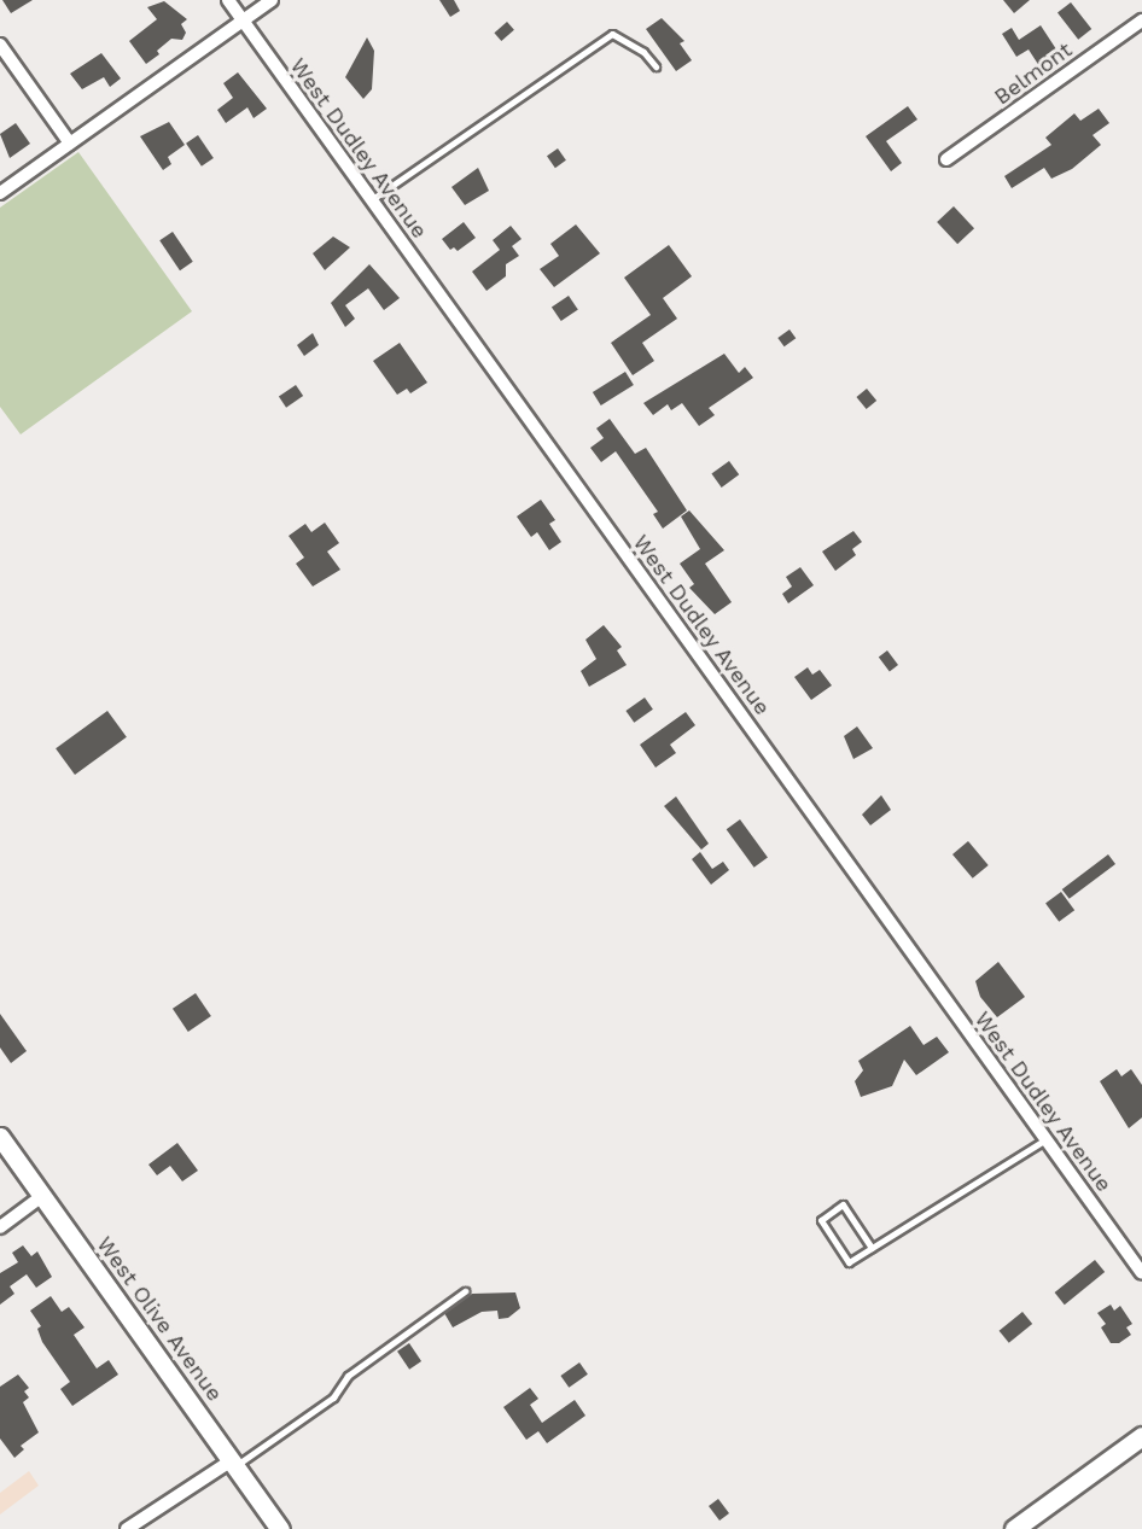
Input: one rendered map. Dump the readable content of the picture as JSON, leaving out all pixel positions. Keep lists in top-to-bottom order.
{
  "streets": {
    "main road": ["West Olive Avenue"],
    "street": ["Belmont", "West Dudley Avenue"]
  }
}
